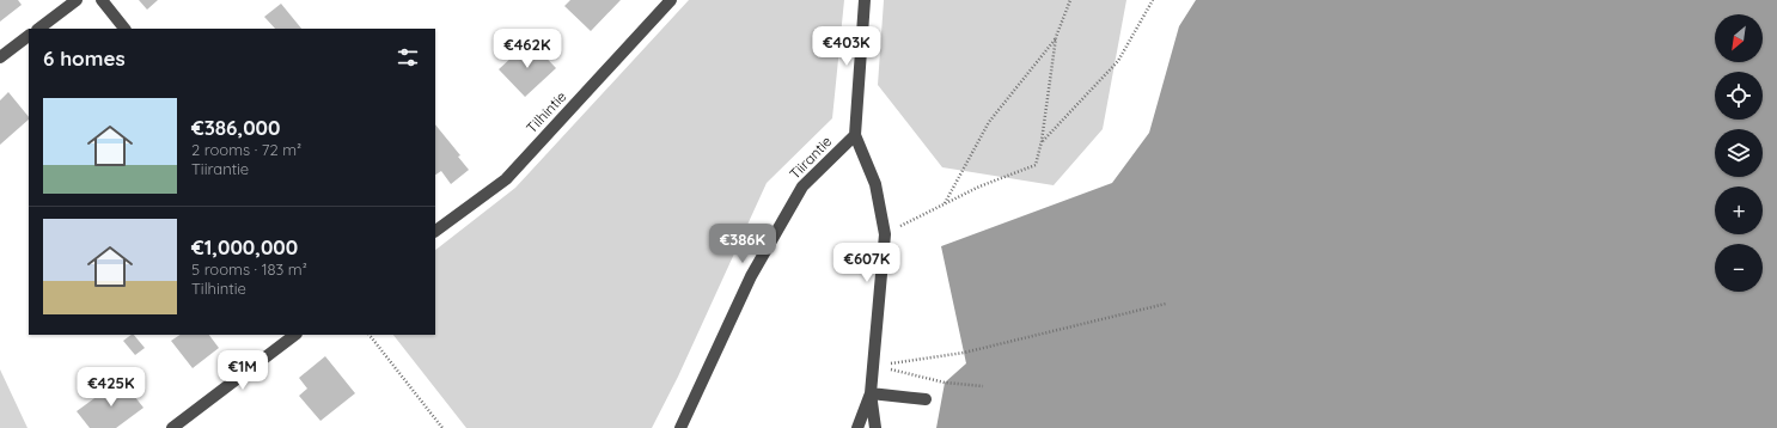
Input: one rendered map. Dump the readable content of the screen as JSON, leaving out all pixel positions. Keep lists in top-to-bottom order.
{
  "streets": {
    "street": ["Tilhintie", "Tiirantie"]
  },
  "north": "bottom left",
  "page": {
    "map_buttons": ["+", "−"],
    "price": [
      "€403K",
      "€462K",
      "€386K",
      "€607K",
      "€1M",
      "€425K"
    ],
    "heading": "6 homes",
    "list": [
      {
        "name": "€386,000",
        "note": "2 rooms · 72 m² · Tiirantie"
      },
      {
        "name": "€1,000,000",
        "note": "5 rooms · 183 m² · Tilhintie"
      }
    ]
  }
}
